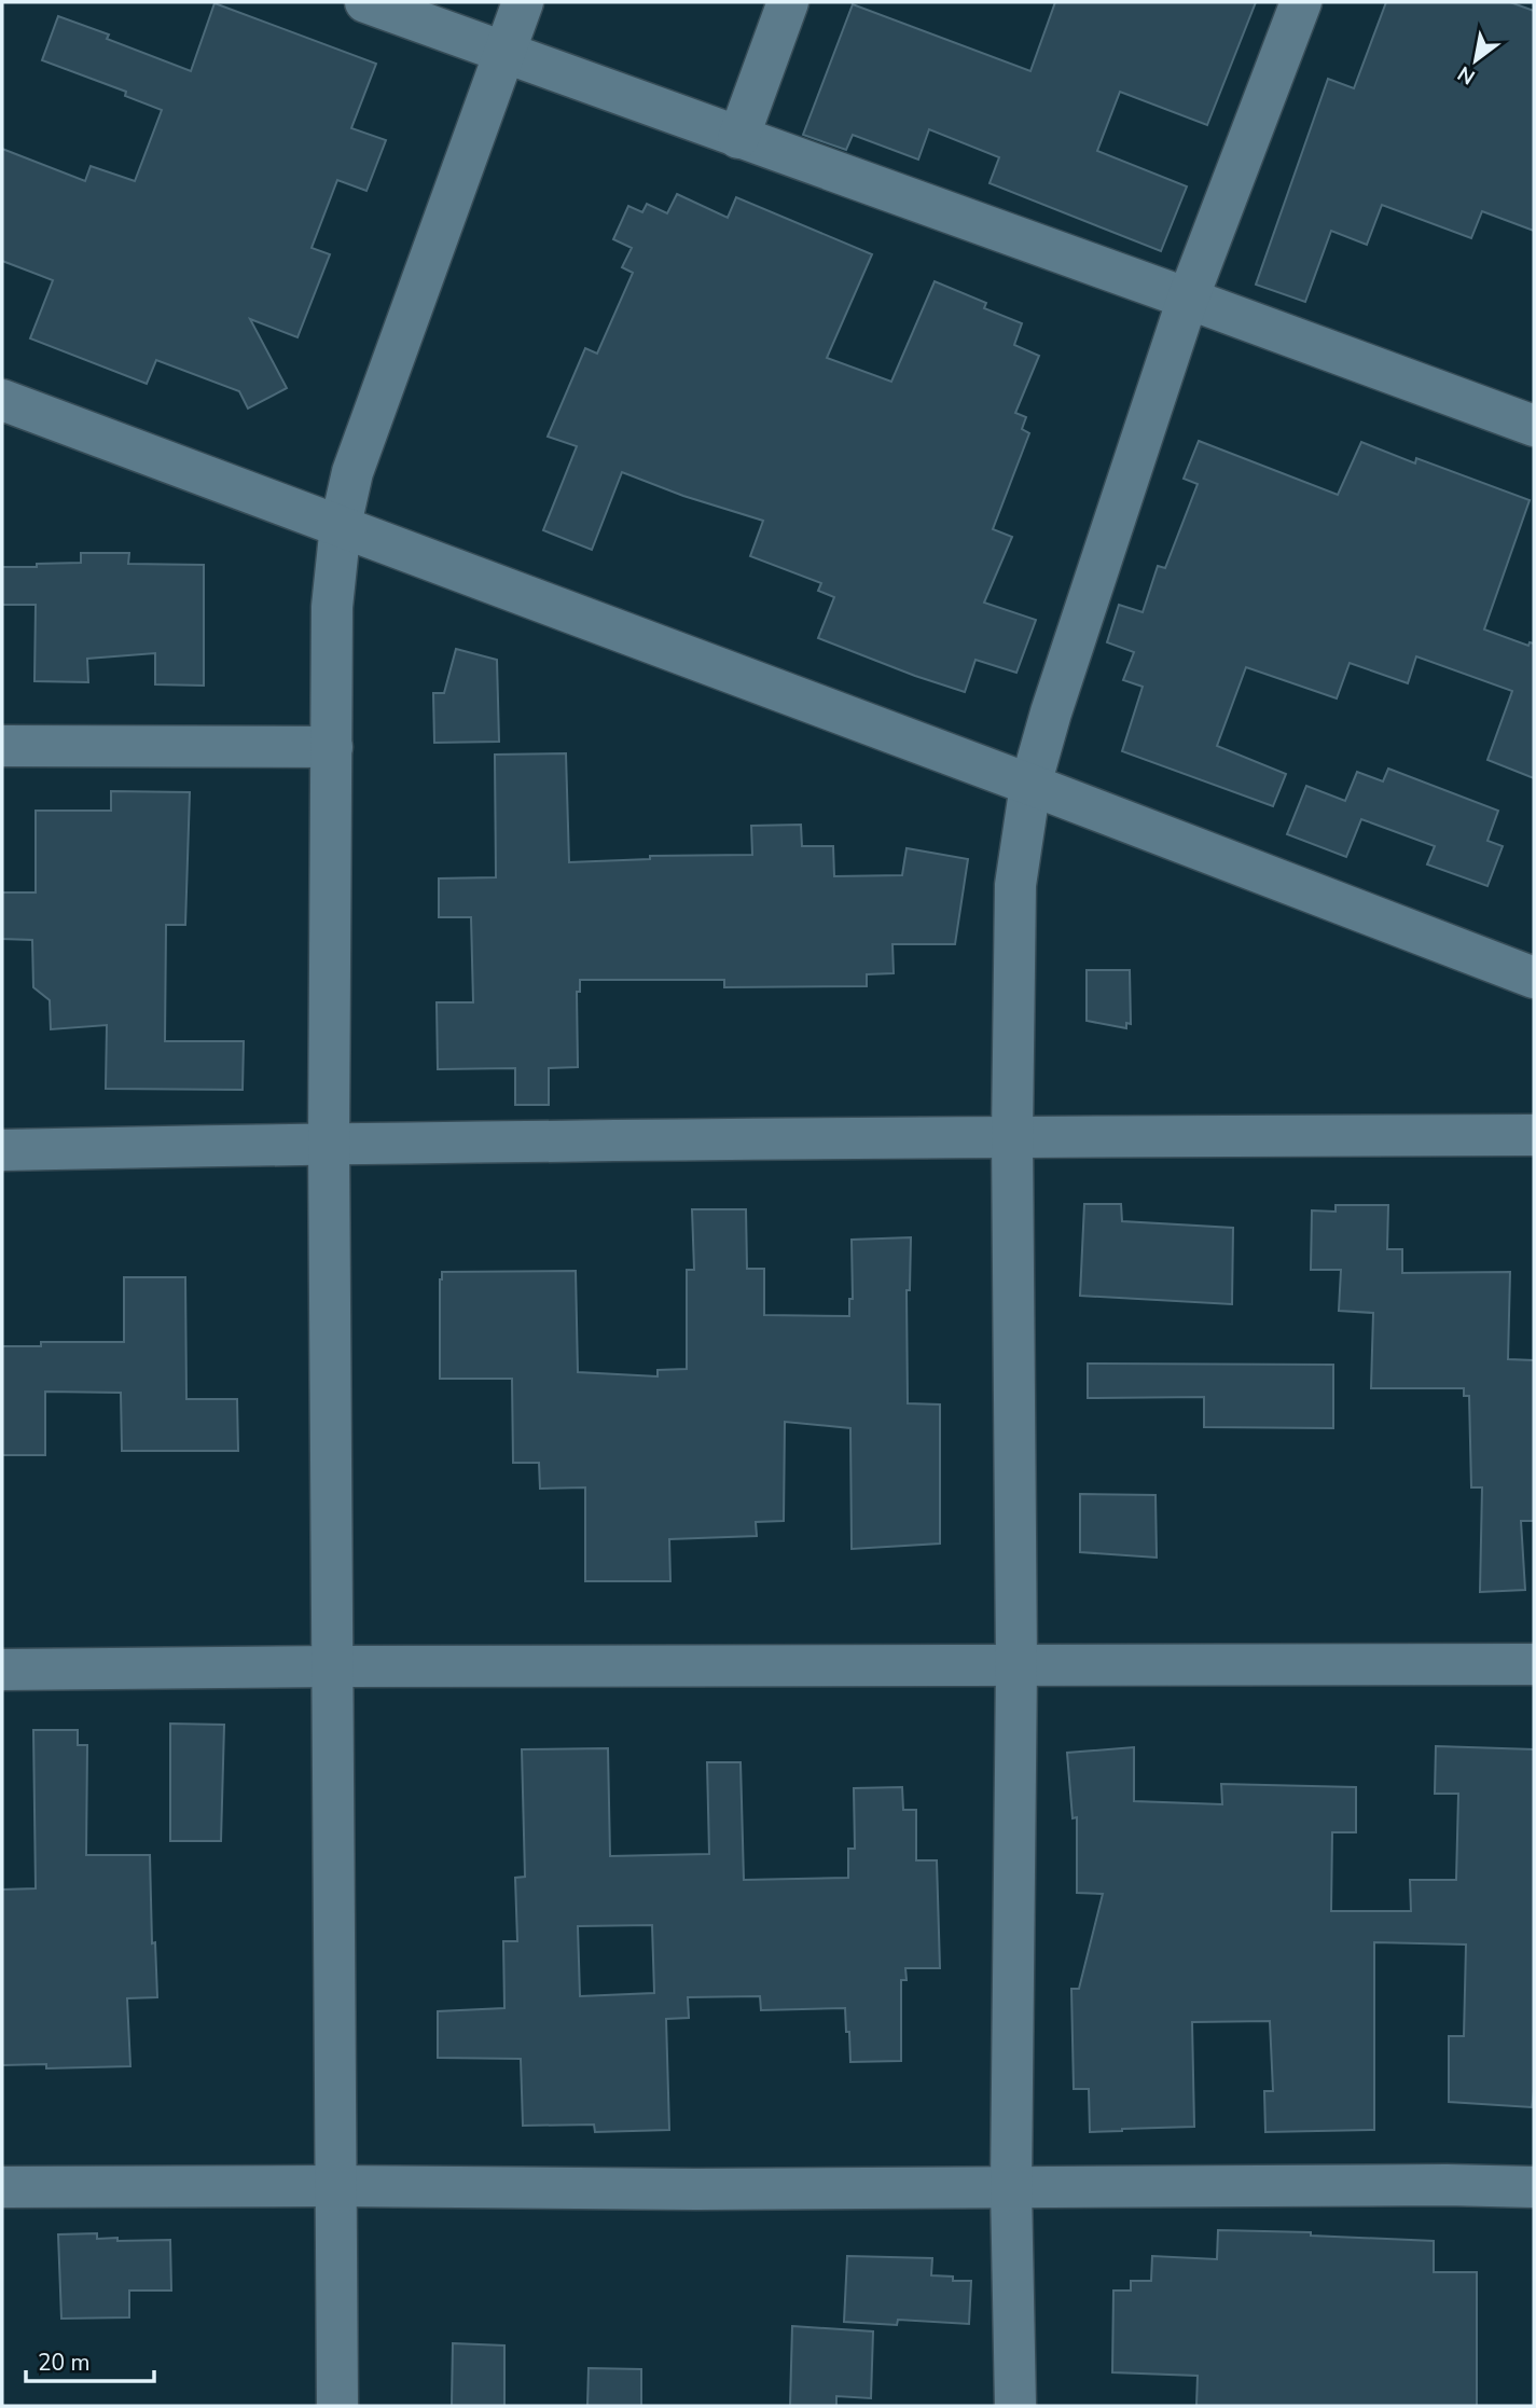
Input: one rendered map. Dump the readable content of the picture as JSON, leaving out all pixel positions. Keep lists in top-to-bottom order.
{
  "scale_bar": "20 m",
  "north": "bottom left"
}
